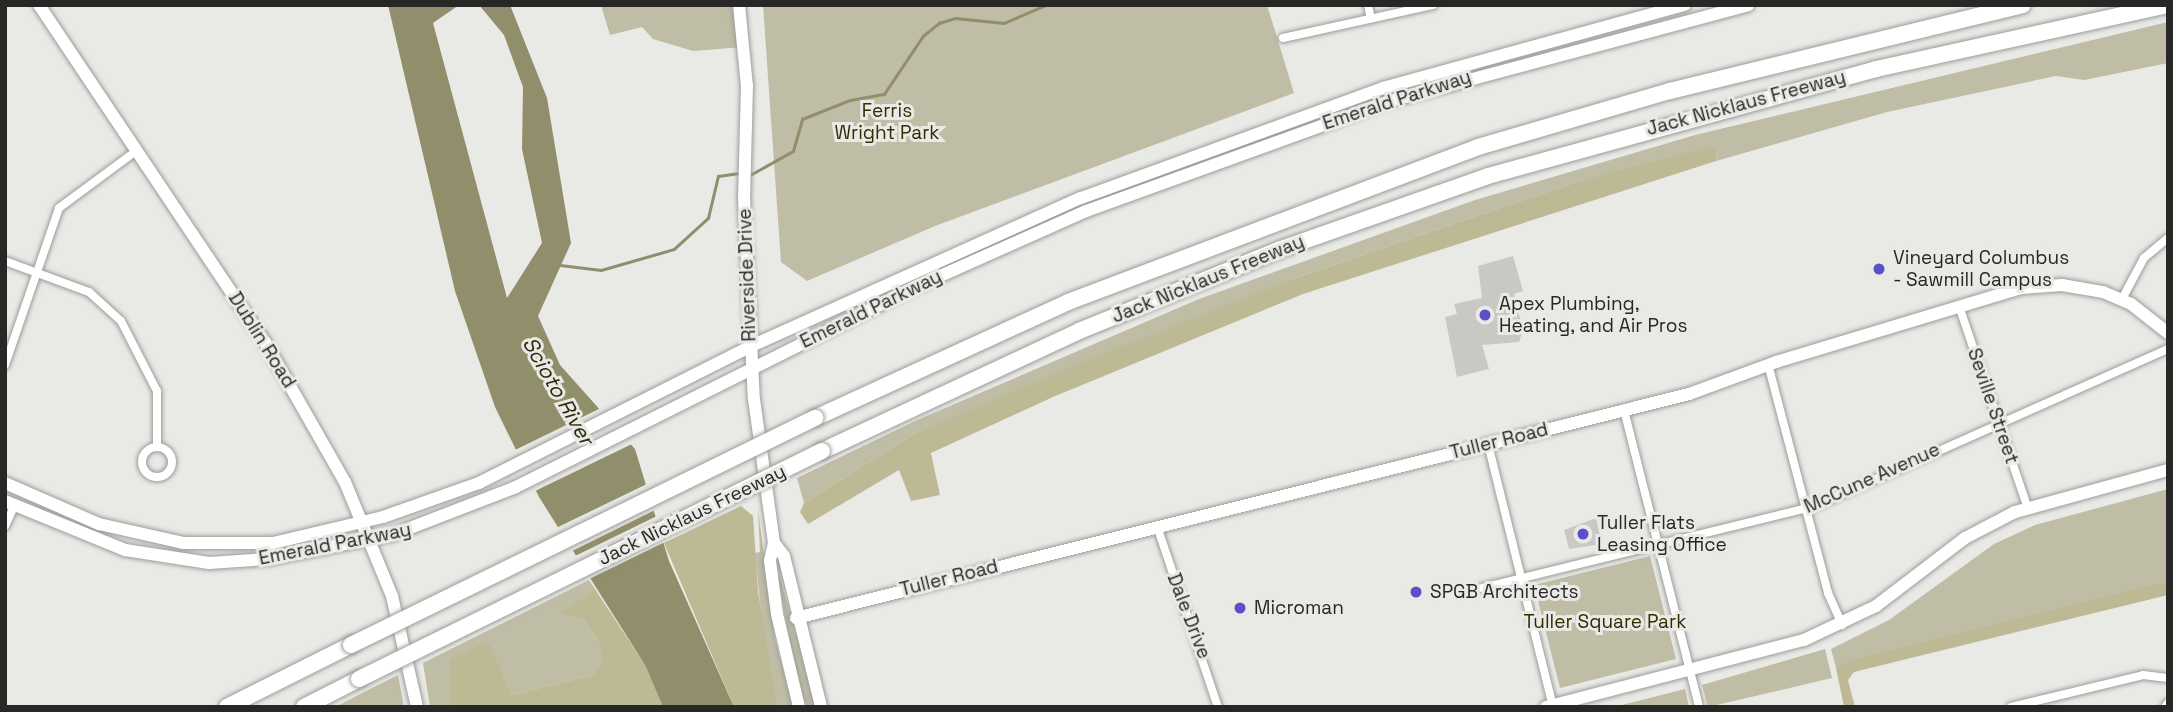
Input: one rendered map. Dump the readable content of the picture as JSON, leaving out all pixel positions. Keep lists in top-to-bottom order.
{
  "streets": {
    "highway": ["Jack Nicklaus Freeway"],
    "main road": [
      "Emerald Parkway",
      "Riverside Drive",
      "Dublin Road",
      "Tuller Road"
    ],
    "street": ["Seville Street", "McCune Avenue", "Dale Drive"]
  },
  "crossings": [
    ["Emerald Parkway", "Riverside Drive"],
    ["Emerald Parkway", "Dublin Road"],
    ["Riverside Drive", "Tuller Road"],
    ["Seville Street", "Tuller Road"],
    ["Seville Street", "McCune Avenue"],
    ["Tuller Road", "Dale Drive"]
  ],
  "water": ["Scioto River"],
  "parks": ["Ferris Wright Park", "Tuller Square Park"],
  "places": [
    "Vineyard Columbus - Sawmill Campus",
    "Apex Plumbing, Heating, and Air Pros",
    "Tuller Flats Leasing Office",
    "SPGB Architects",
    "Microman"
  ]
}
